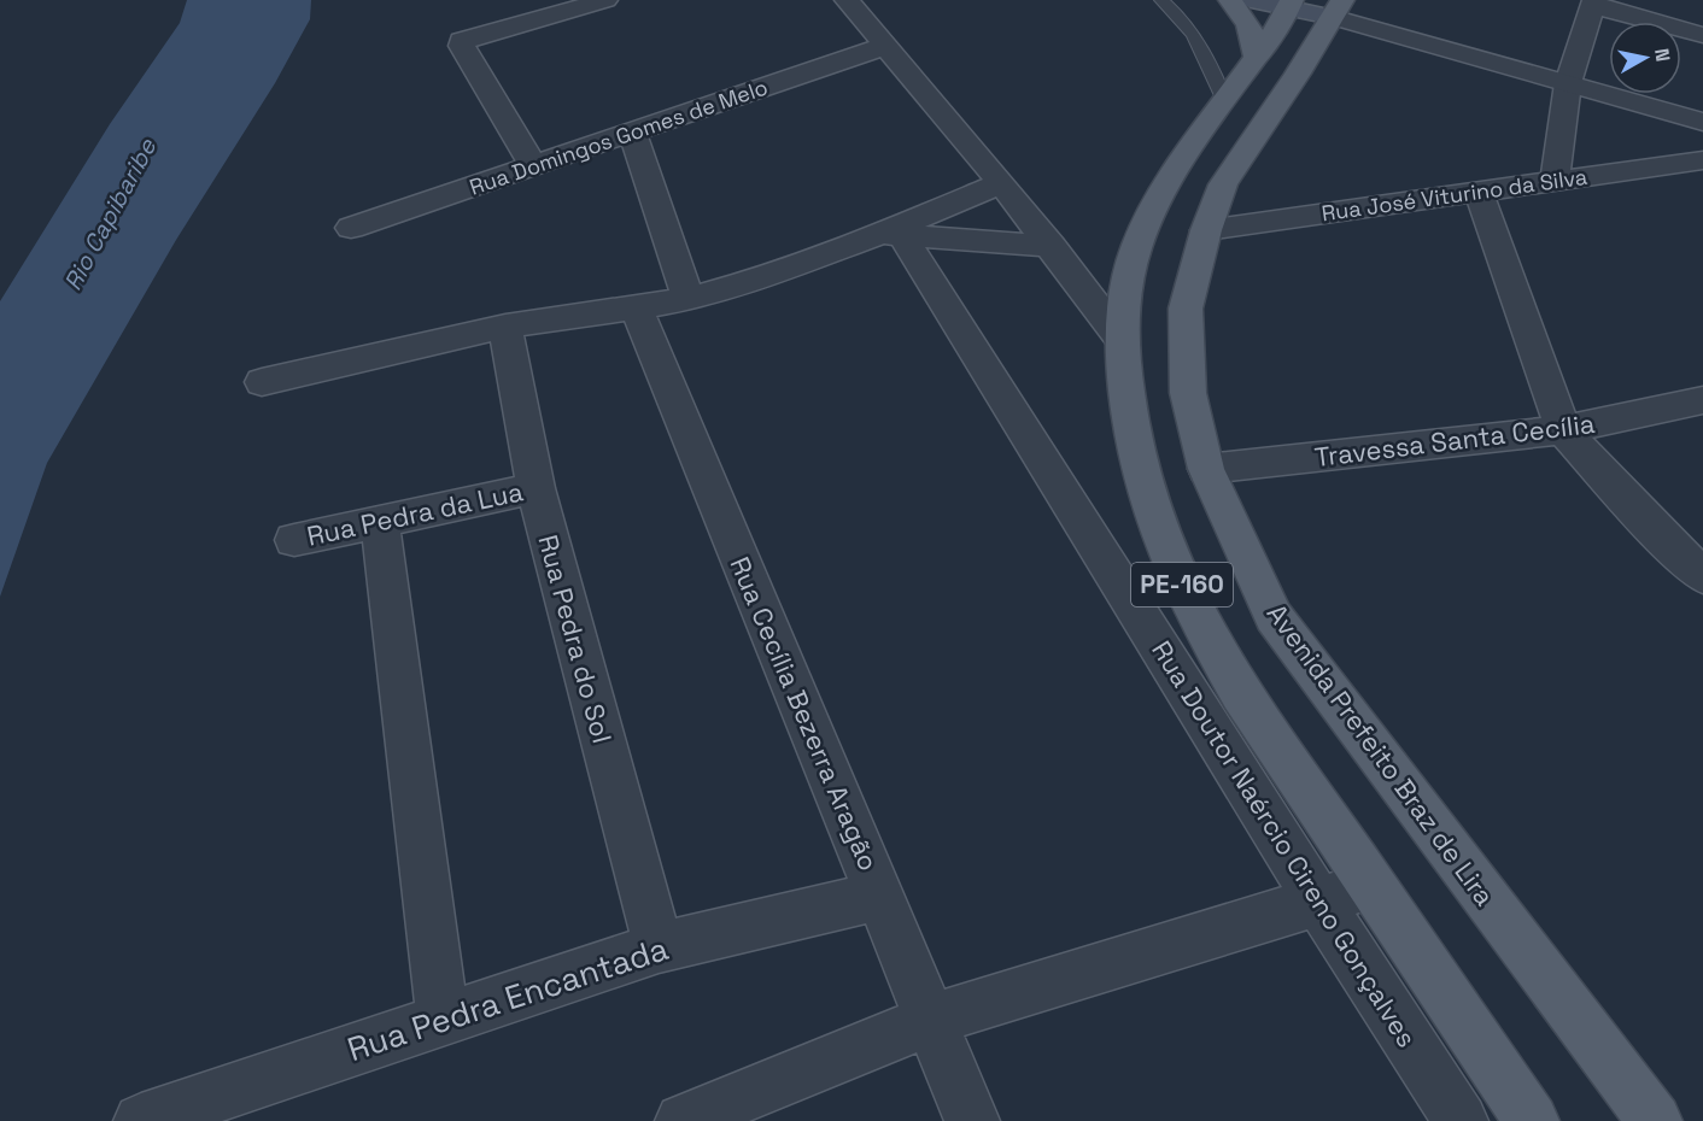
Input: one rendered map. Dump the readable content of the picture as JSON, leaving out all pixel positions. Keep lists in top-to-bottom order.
{
  "streets": {
    "main road": ["PE-160", "Avenida Prefeito Braz de Lira"],
    "street": [
      "Rua Domingos Gomes de Melo",
      "Rua José Viturino da Silva",
      "Travessa Santa Cecília",
      "Rua Pedra da Lua",
      "Rua Pedra do Sol",
      "Rua Cecília Bezerra Aragão",
      "Rua Doutor Naércio Cireno Gonçalves",
      "Rua Pedra Encantada"
    ]
  },
  "crossings": [
    ["Rua José Viturino da Silva", "Avenida Prefeito Braz de Lira"],
    ["Travessa Santa Cecília", "Avenida Prefeito Braz de Lira"],
    ["Rua Pedra da Lua", "Rua Pedra do Sol"],
    ["Rua Pedra do Sol", "Rua Pedra Encantada"],
    ["Rua Cecília Bezerra Aragão", "Rua Pedra Encantada"]
  ],
  "water": ["Rio Capibaribe"],
  "north": "right"
}
